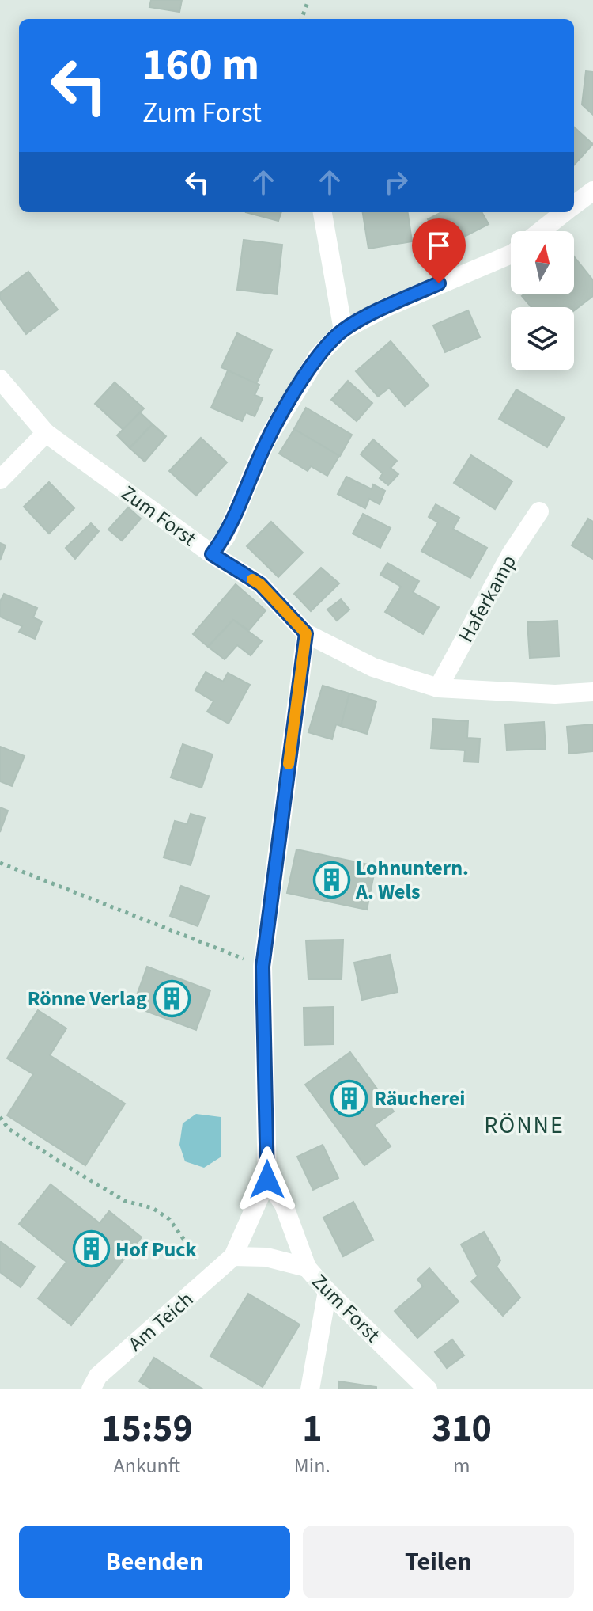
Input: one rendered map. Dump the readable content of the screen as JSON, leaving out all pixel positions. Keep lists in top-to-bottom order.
{
  "streets": {
    "street": ["Zum Forst", "Haferkamp", "Am Teich"]
  },
  "crossings": [
    ["Zum Forst", "Am Teich"]
  ],
  "districts": ["RÖNNE"],
  "places": {
    "building": [
      "Lohnuntern. A. Wels",
      "Rönne Verlag",
      "Räucherei",
      "Hof Puck"
    ]
  },
  "north": "top",
  "page": {
    "turn": ["160 m", "Zum Forst"],
    "eta": [
      "15:59",
      "Ankunft",
      "1",
      "Min.",
      "310",
      "m"
    ],
    "buttons": ["Beenden", "Teilen"]
  }
}
